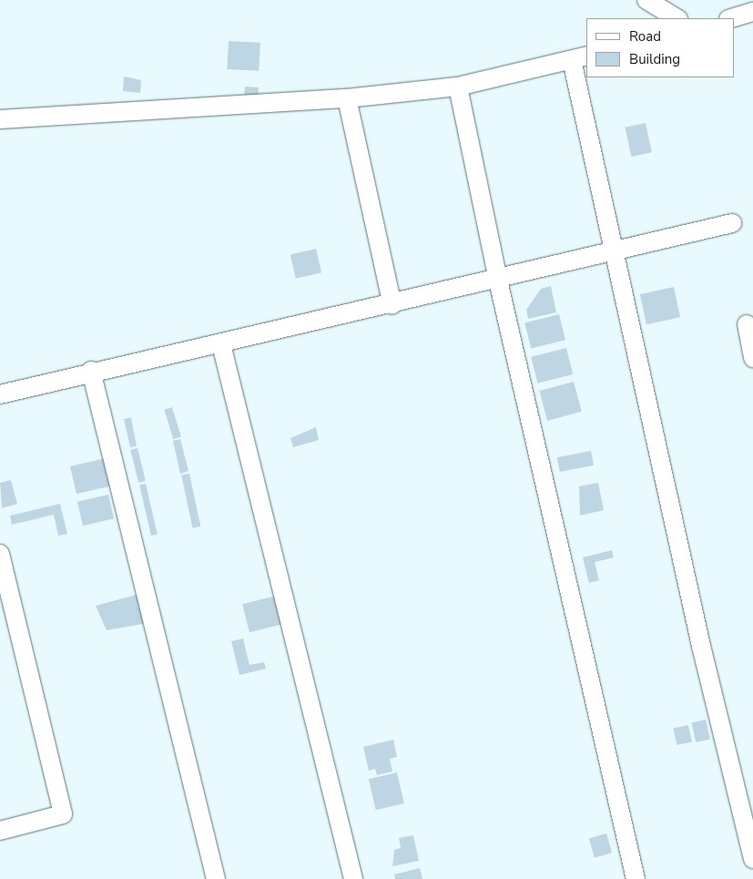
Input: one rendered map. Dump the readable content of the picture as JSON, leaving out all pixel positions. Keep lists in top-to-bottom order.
{
  "legend": ["Road", "Building"]
}
